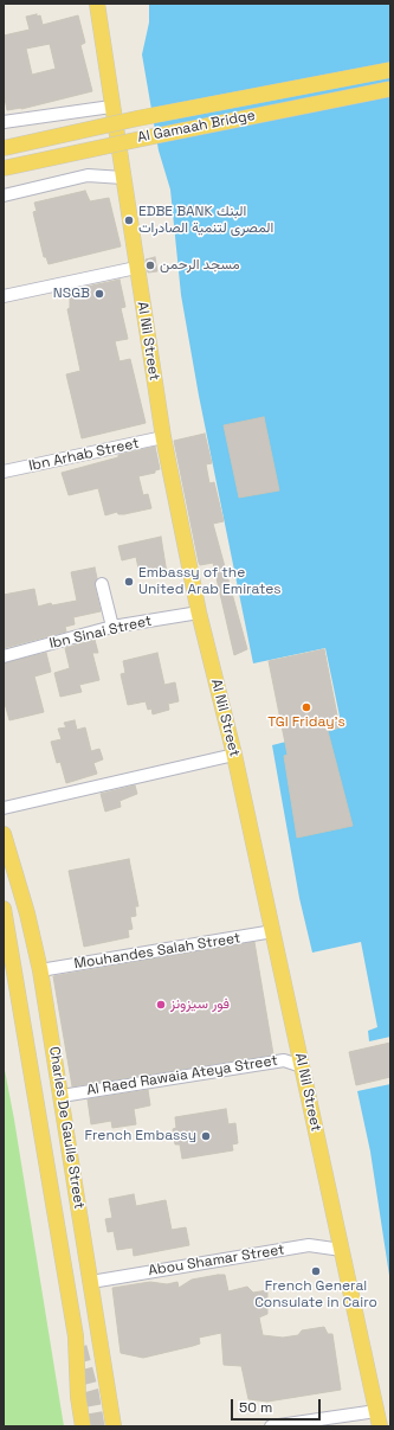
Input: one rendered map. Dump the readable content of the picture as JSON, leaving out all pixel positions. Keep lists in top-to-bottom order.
{
  "streets": {
    "main road": ["Al Gamaah Bridge", "Al Nil Street", "Charles De Gaulle Street"],
    "street": [
      "Ibn Arhab Street",
      "Ibn Sinai Street",
      "Mouhandes Salah Street",
      "Al Raed Rawaia Ateya Street",
      "Abou Shamar Street"
    ]
  },
  "crossings": [
    ["Al Nil Street", "Ibn Arhab Street"],
    ["Al Nil Street", "Ibn Sinai Street"],
    ["Al Nil Street", "Mouhandes Salah Street"],
    ["Al Nil Street", "Al Raed Rawaia Ateya Street"],
    ["Al Nil Street", "Abou Shamar Street"],
    ["Mouhandes Salah Street", "Charles De Gaulle Street"],
    ["Al Raed Rawaia Ateya Street", "Charles De Gaulle Street"],
    ["Charles De Gaulle Street", "Abou Shamar Street"]
  ],
  "places": [
    "EDBE BANK البنك المصرى لتنمية الصادرات",
    "مسجد الرحمن",
    "NSGB",
    "Embassy of the United Arab Emirates",
    "TGI Friday's",
    "فور سيزونز",
    "French Embassy",
    "French General Consulate in Cairo"
  ],
  "scale_bar": "50 m"
}
